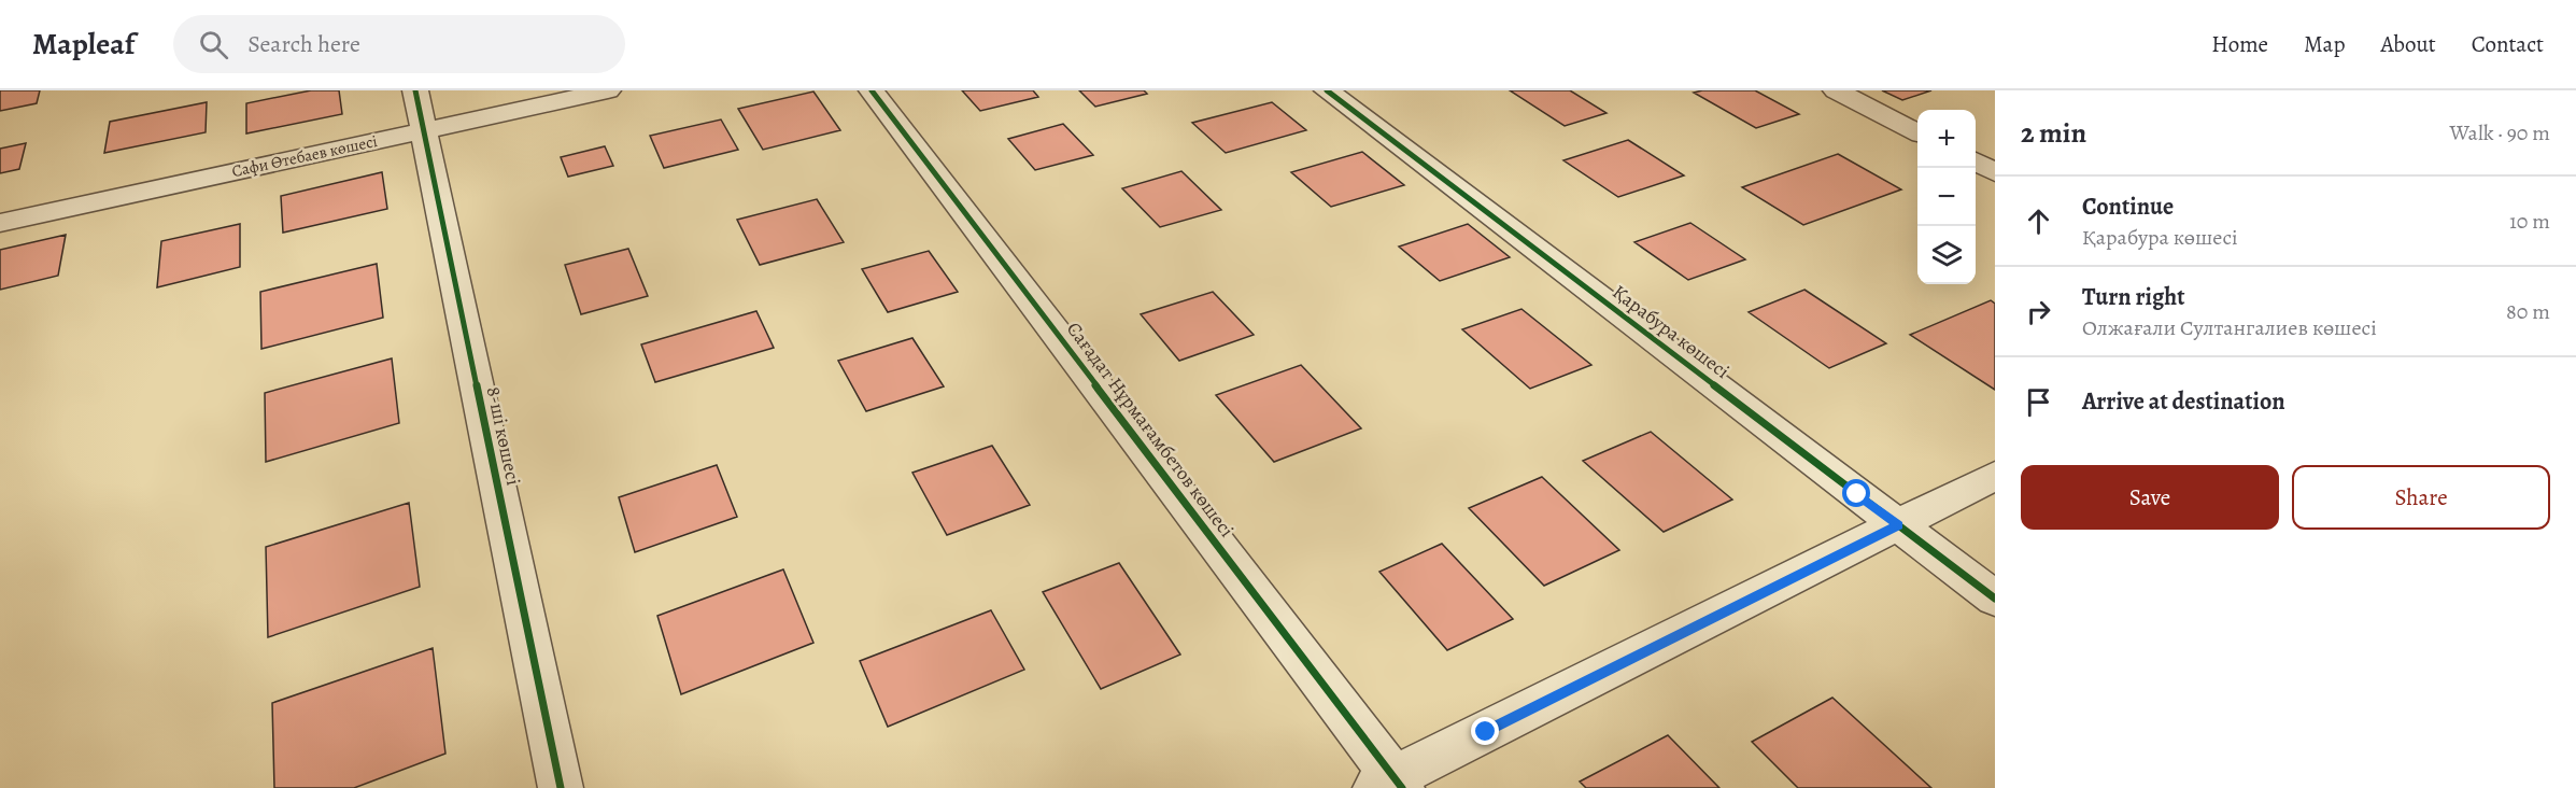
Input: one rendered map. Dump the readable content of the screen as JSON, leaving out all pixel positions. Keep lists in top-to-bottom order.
{
  "streets": {
    "street": [
      "Сафи Өтебаев көшесі",
      "Қарабура көшесі",
      "Сағадат Нұрмағамбетов көшесі",
      "8-шi көшесi"
    ]
  },
  "crossings": [
    ["Сафи Өтебаев көшесі", "8-шi көшесi"]
  ],
  "page": {
    "header": "Mapleaf",
    "search": "Search here",
    "nav": [
      "Home",
      "Map",
      "About",
      "Contact"
    ],
    "heading": ["2 min", "Walk · 90 m"],
    "map_buttons": ["+", "−"],
    "list": [
      ["Continue", "Қарабура көшесі", "10 m"],
      ["Turn right", "Олжағали Султангалиев көшесі", "80 m"],
      "Arrive at destination"
    ],
    "buttons": ["Save", "Share"]
  }
}
